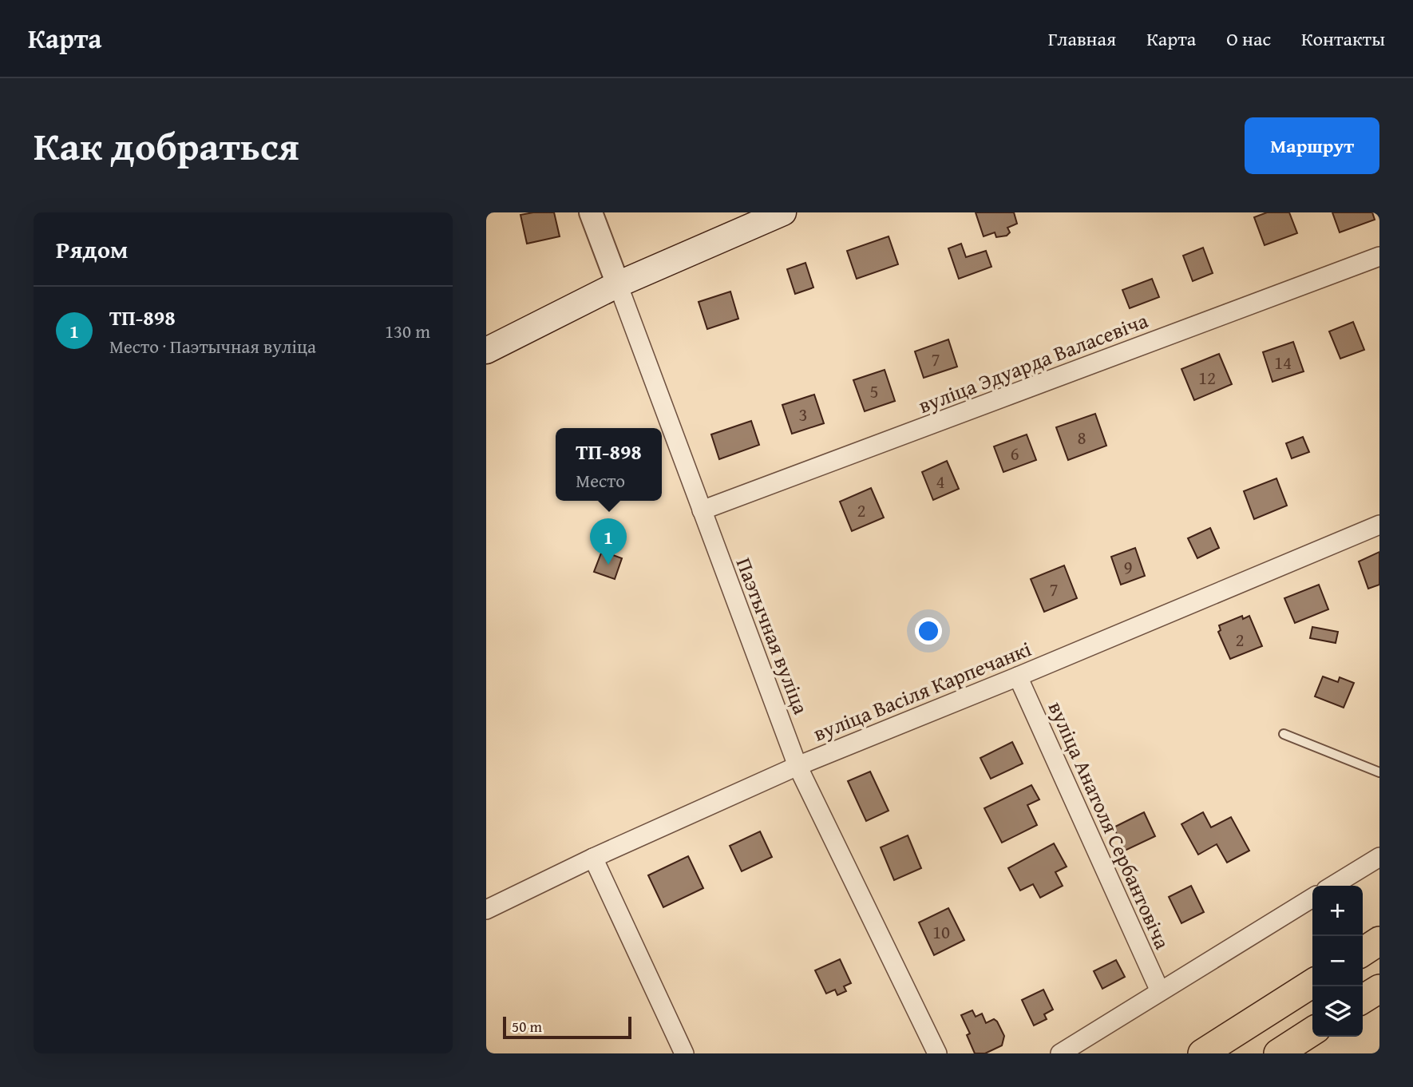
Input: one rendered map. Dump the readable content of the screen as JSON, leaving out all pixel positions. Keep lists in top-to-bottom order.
{
  "streets": {
    "street": [
      "вуліца Эдуарда Валасевіча",
      "Паэтычная вуліца",
      "вуліца Васіля Карпечанкі",
      "вуліца Анатоля Сербантовіча"
    ]
  },
  "crossings": [
    ["вуліца Эдуарда Валасевіча", "Паэтычная вуліца"],
    ["Паэтычная вуліца", "вуліца Васіля Карпечанкі"],
    ["вуліца Васіля Карпечанкі", "вуліца Анатоля Сербантовіча"]
  ],
  "house_numbers": [
    "7",
    "14",
    "12",
    "5",
    "3",
    "8",
    "6",
    "4",
    "2",
    "9",
    "7",
    "2",
    "10"
  ],
  "scale_bar": "50 m",
  "page": {
    "header": "Карта",
    "nav": [
      "Главная",
      "Карта",
      "О нас",
      "Контакты"
    ],
    "title": "Как добраться",
    "buttons": "Маршрут",
    "heading": "Рядом",
    "list": [
      {
        "mark": "1",
        "name": "ТП-898",
        "note": "Место · Паэтычная вуліца",
        "value": "130 m"
      }
    ],
    "popup": ["ТП-898", "Место"],
    "pins": "1",
    "map_buttons": ["+", "−"],
    "scale": "50 m"
  }
}
